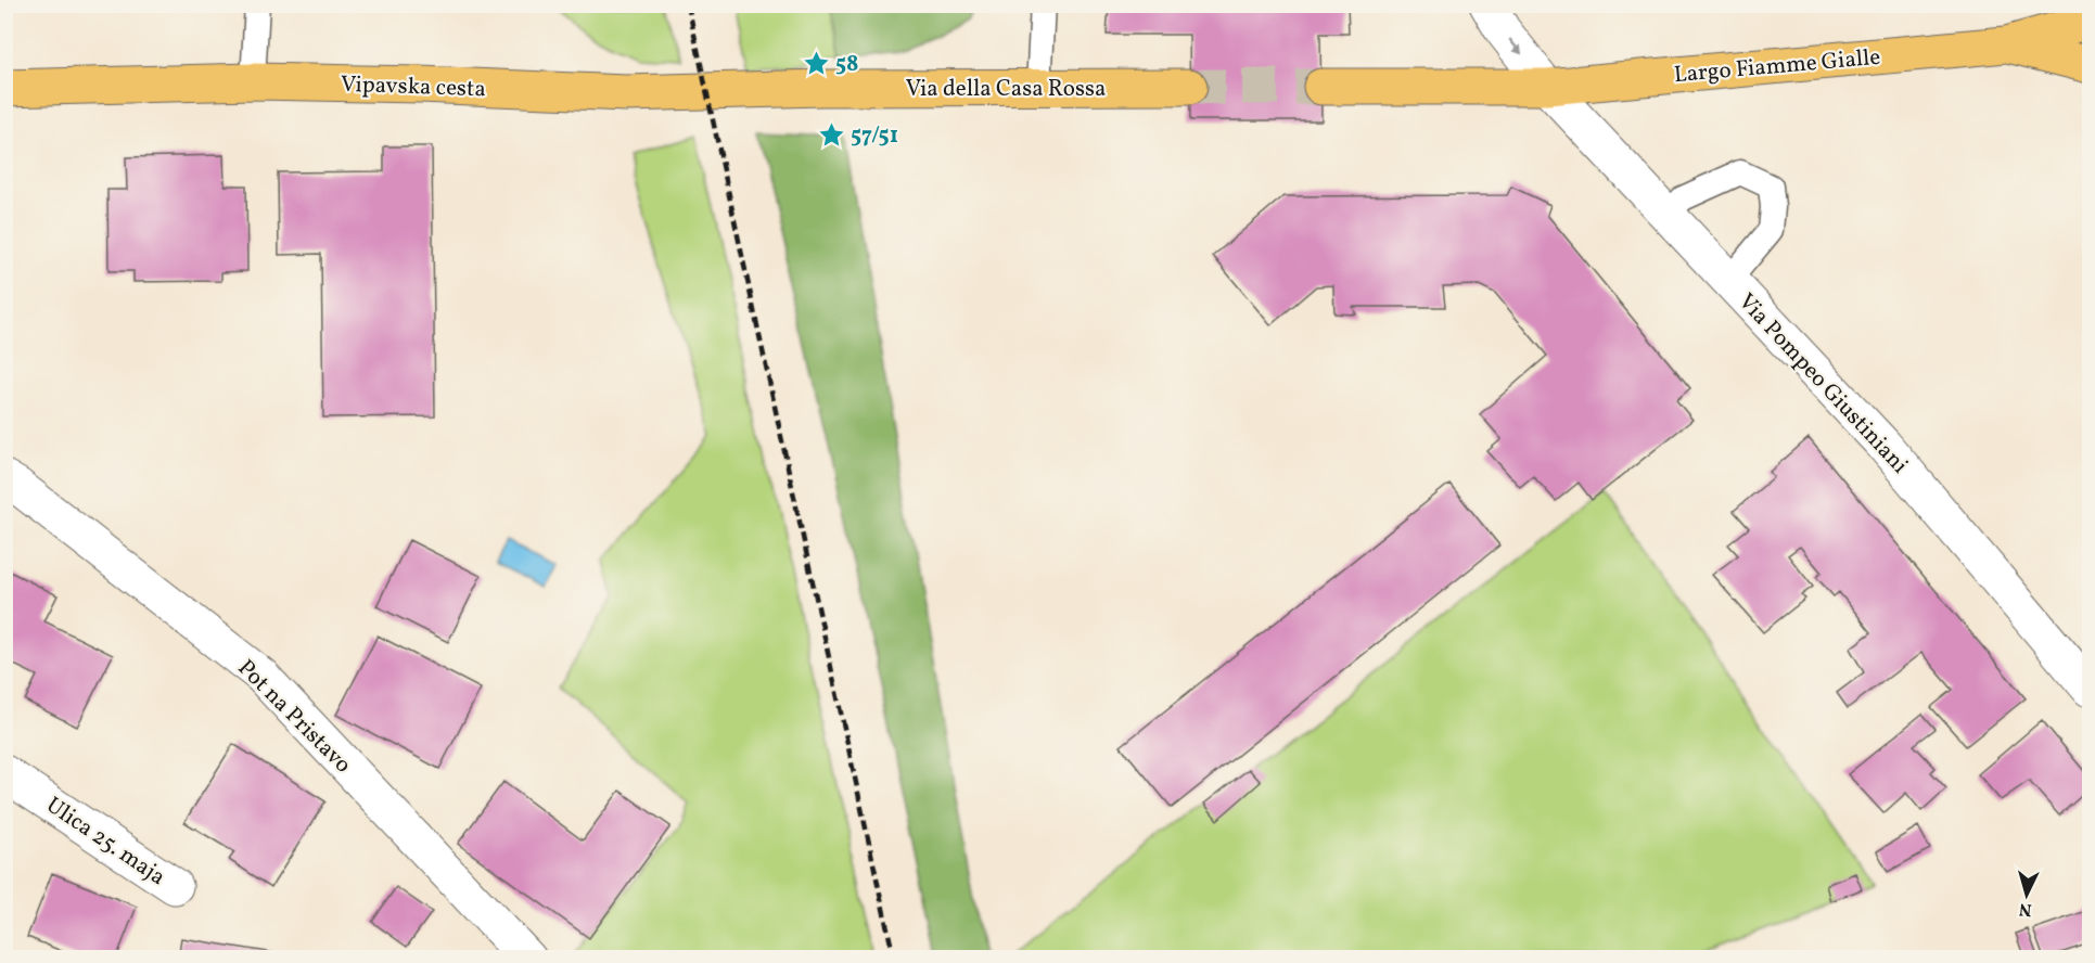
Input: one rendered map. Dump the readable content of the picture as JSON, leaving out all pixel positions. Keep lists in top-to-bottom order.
{
  "streets": {
    "main road": ["Largo Fiamme Gialle", "Vipavska cesta", "Via della Casa Rossa"],
    "street": ["Via Pompeo Giustiniani", "Pot na Pristavo", "Ulica 25. maja"]
  },
  "crossings": [
    ["Largo Fiamme Gialle", "Via Pompeo Giustiniani"],
    ["Vipavska cesta", "Via della Casa Rossa"]
  ],
  "places": {
    "place": ["58", "57/51"]
  },
  "north": "bottom"
}
